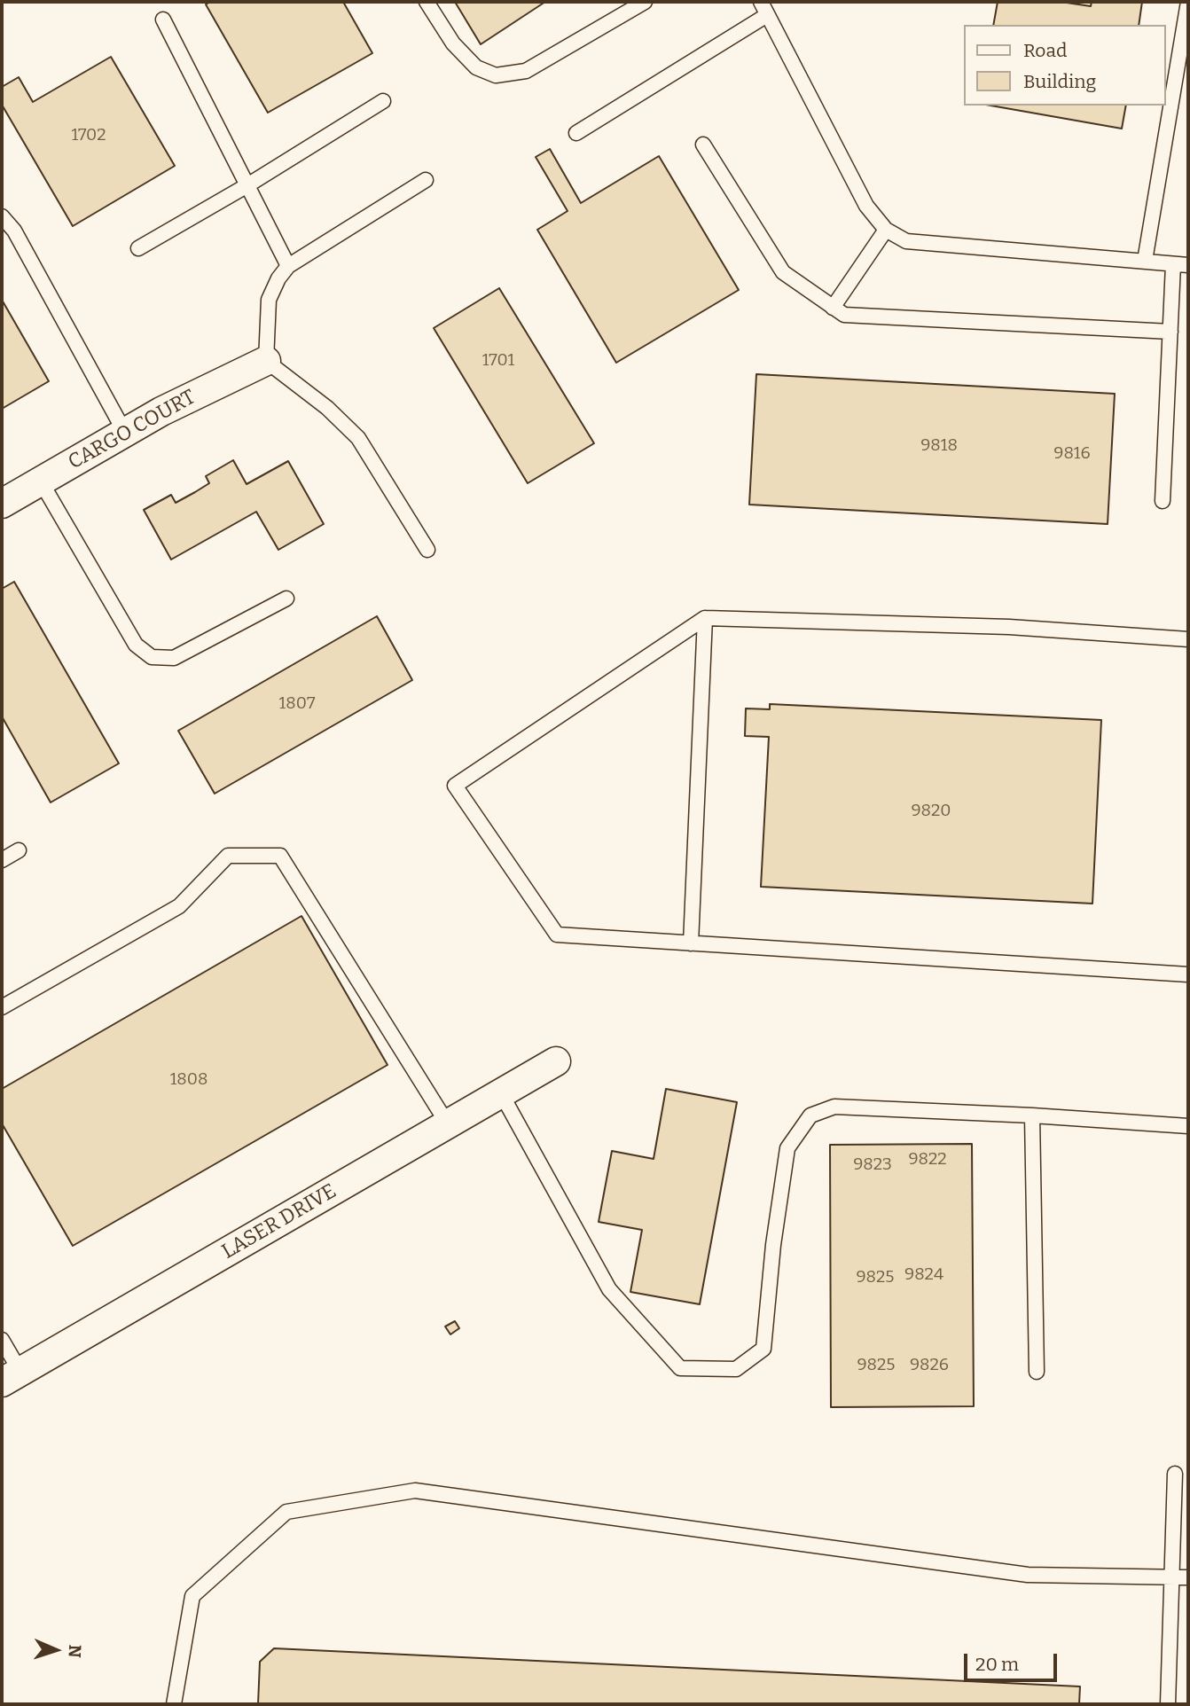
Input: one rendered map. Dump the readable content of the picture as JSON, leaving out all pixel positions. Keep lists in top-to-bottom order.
{
  "streets": {
    "street": ["CARGO COURT", "LASER DRIVE"]
  },
  "house_numbers": [
    "1702",
    "1701",
    "9818",
    "9816",
    "1807",
    "9820",
    "1808",
    "9822",
    "9823",
    "9824",
    "9825",
    "9825",
    "9826"
  ],
  "legend": ["Road", "Building"],
  "scale_bar": "20 m",
  "north": "right"
}
